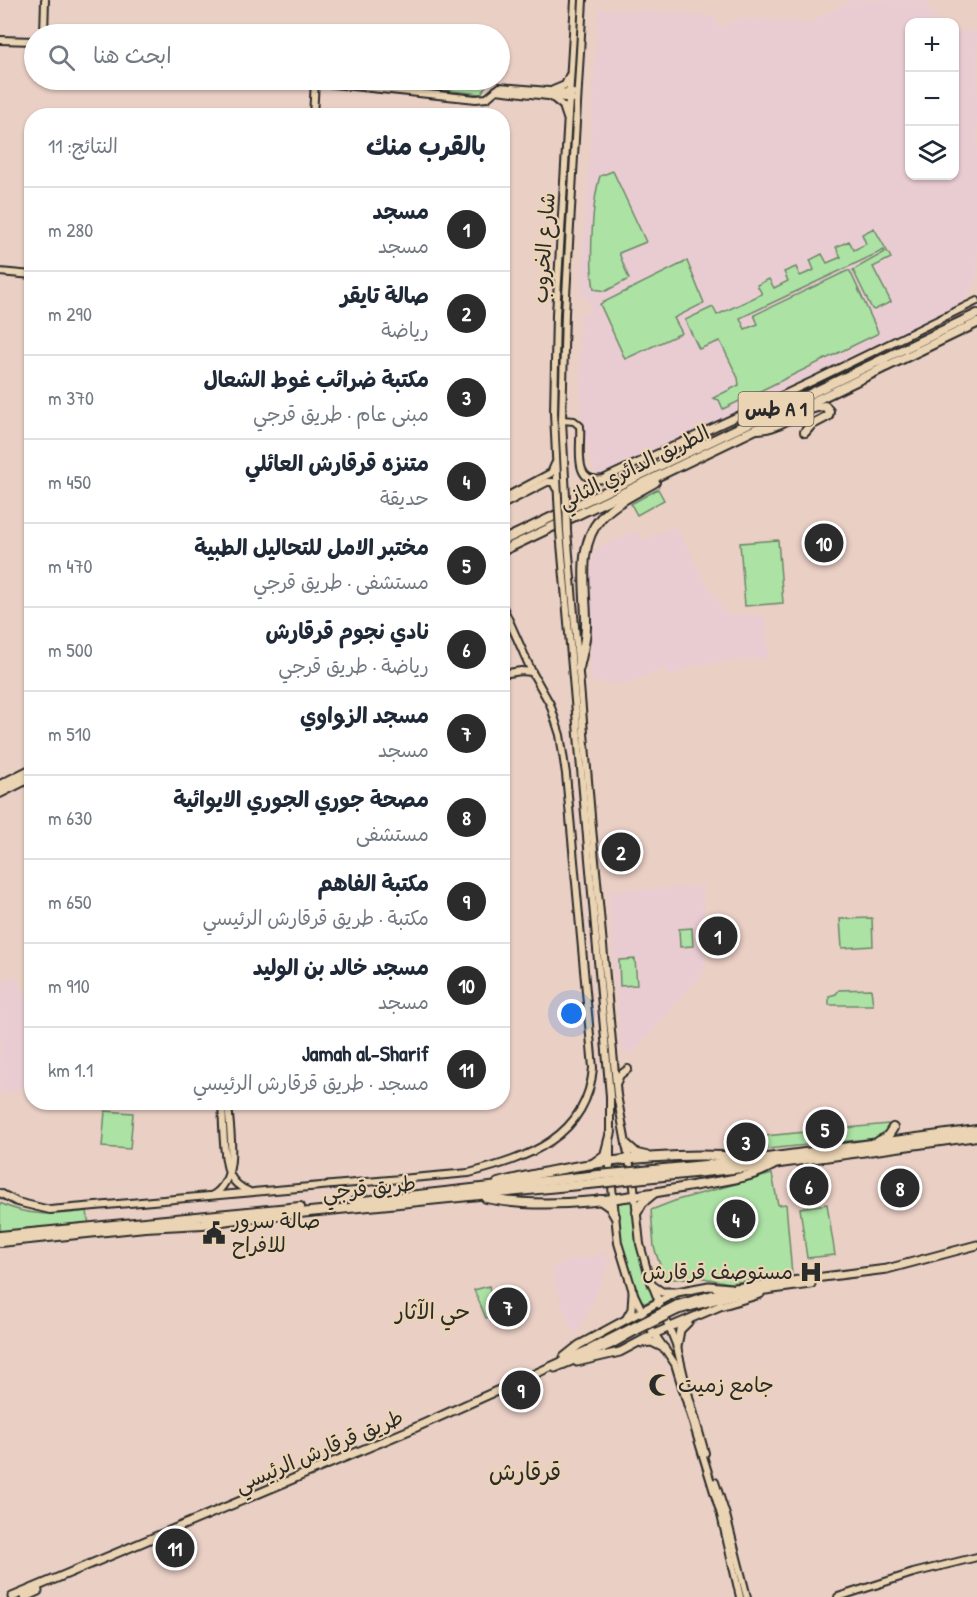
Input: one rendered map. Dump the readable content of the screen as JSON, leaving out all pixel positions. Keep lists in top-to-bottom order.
{
  "streets": {
    "highway": ["طس A 1", "الطريق الدائري الثاني", "طريق قرجي"],
    "main road": ["شارع الخروب", "طريق قرقارش الرئيسي"]
  },
  "districts": ["حي الآثار", "قرقارش"],
  "places": {
    "public building": ["صالة سرور للافراح"],
    "hospital": ["مستوصف قرقارش"],
    "mosque": ["جامع زميت"]
  },
  "page": {
    "map_buttons": ["+", "−"],
    "search": "ابحث هنا",
    "heading": ["بالقرب منك", "النتائج: 11"],
    "list": [
      {
        "mark": "1",
        "name": "مسجد",
        "note": "مسجد",
        "value": "280 m"
      },
      {
        "mark": "2",
        "name": "صالة تايقر",
        "note": "رياضة",
        "value": "290 m"
      },
      {
        "mark": "3",
        "name": "مكتبة ضرائب غوط الشعال",
        "note": "مبنى عام · طريق قرجي",
        "value": "370 m"
      },
      {
        "mark": "4",
        "name": "متنزه قرقارش العائلي",
        "note": "حديقة",
        "value": "450 m"
      },
      {
        "mark": "5",
        "name": "مختبر الامل للتحاليل الطبية",
        "note": "مستشفى · طريق قرجي",
        "value": "470 m"
      },
      {
        "mark": "6",
        "name": "نادي نجوم قرقارش",
        "note": "رياضة · طريق قرجي",
        "value": "500 m"
      },
      {
        "mark": "7",
        "name": "مسجد الزواوي",
        "note": "مسجد",
        "value": "510 m"
      },
      {
        "mark": "8",
        "name": "مصحة جوري الجوري الايوائية",
        "note": "مستشفى",
        "value": "630 m"
      },
      {
        "mark": "9",
        "name": "مكتبة الفاهم",
        "note": "مكتبة · طريق قرقارش الرئيسي",
        "value": "650 m"
      },
      {
        "mark": "10",
        "name": "مسجد خالد بن الوليد",
        "note": "مسجد",
        "value": "910 m"
      },
      {
        "mark": "11",
        "name": "Jamah al-Sharif",
        "note": "مسجد · طريق قرقارش الرئيسي",
        "value": "1.1 km"
      }
    ],
    "pins": [
      "10",
      "2",
      "1",
      "5",
      "3",
      "6",
      "8",
      "4",
      "7",
      "9",
      "11"
    ]
  }
}
